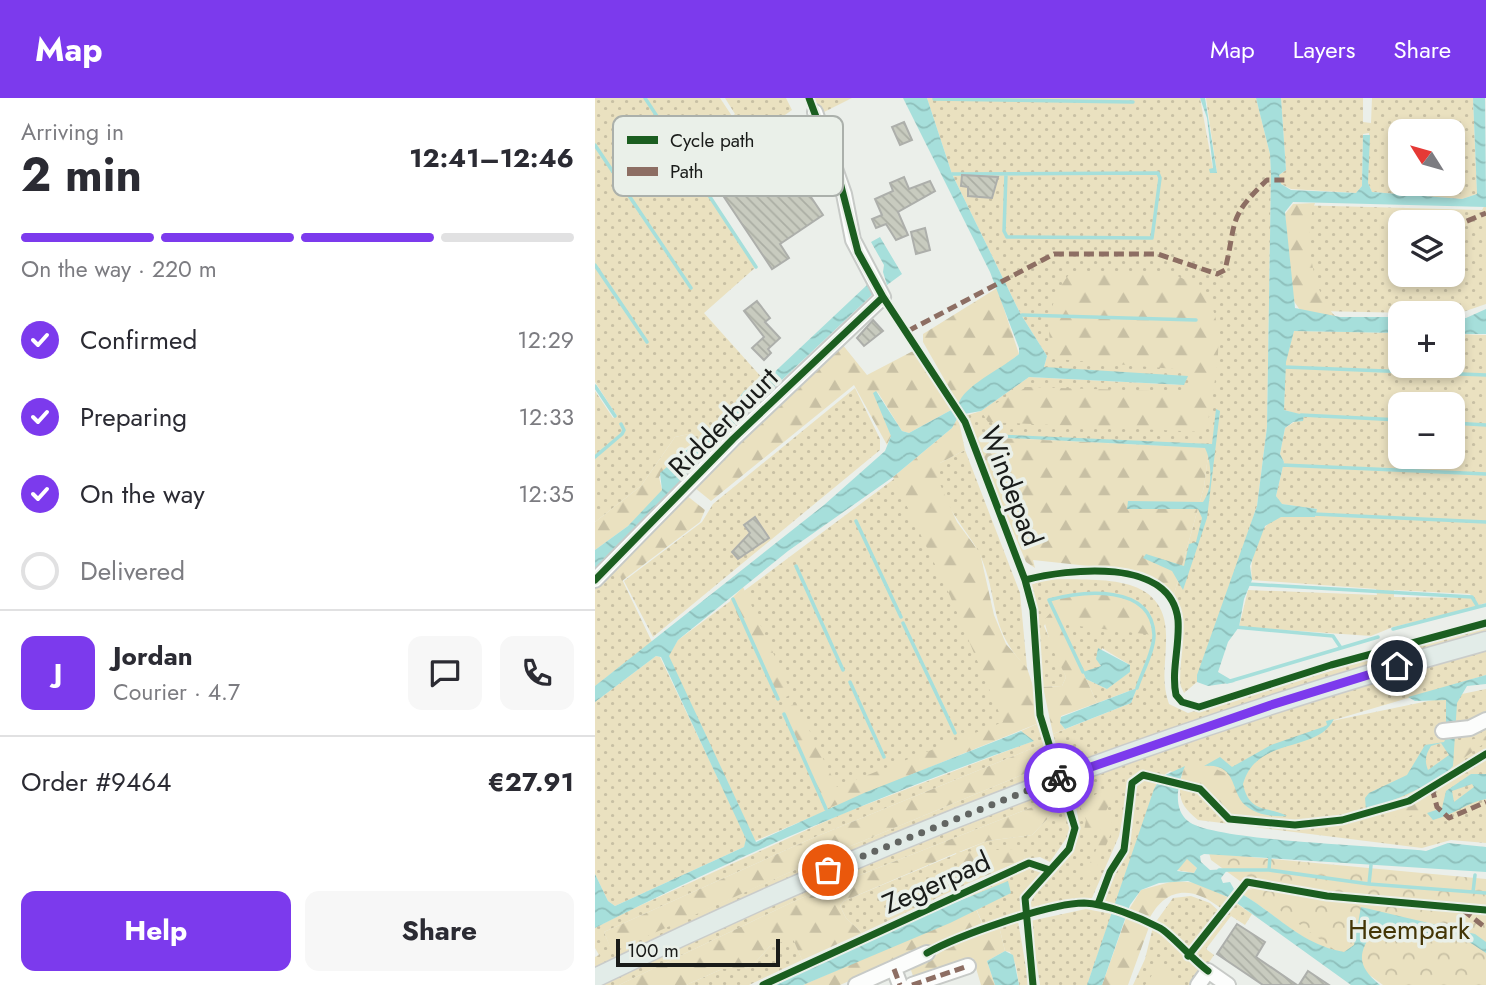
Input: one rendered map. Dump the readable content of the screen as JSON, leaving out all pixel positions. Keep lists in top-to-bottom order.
{
  "streets": {
    "street": ["Ridderbuurt"],
    "cycle path": ["Windepad", "Zegerpad"]
  },
  "parks": ["Heempark"],
  "legend": ["Cycle path", "Path"],
  "scale_bar": "100 m",
  "north": "top left",
  "page": {
    "header": "Map",
    "nav": ["Map", "Layers", "Share"],
    "heading": ["2 min", "Arriving in", "12:41–12:46"],
    "panel": [
      "Jordan",
      "Courier · 4.7",
      "Order #9464",
      "€27.91"
    ],
    "map_buttons": ["+", "−"],
    "bar": "On the way · 220 m",
    "list": [
      ["Confirmed", "12:29"],
      ["Preparing", "12:33"],
      ["On the way", "12:35"],
      "Delivered"
    ],
    "round": "J",
    "buttons": ["Help", "Share"],
    "scale": "100 m"
  }
}
